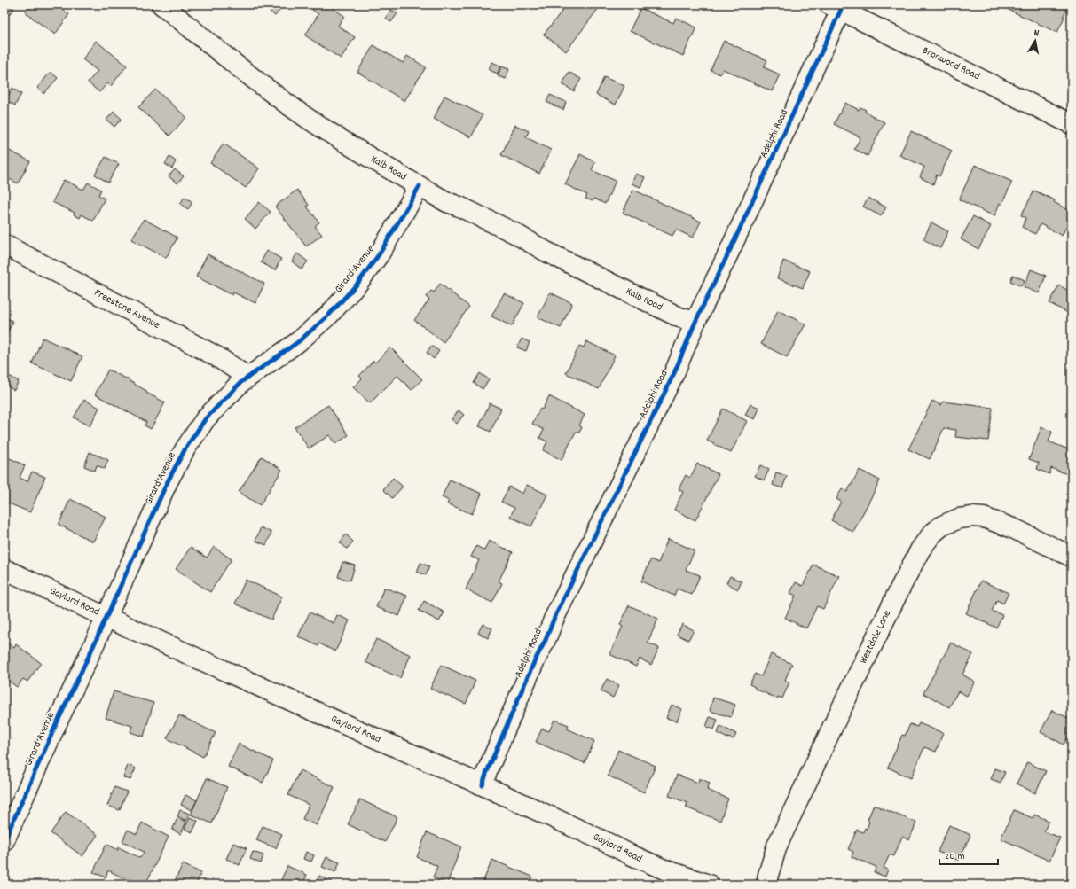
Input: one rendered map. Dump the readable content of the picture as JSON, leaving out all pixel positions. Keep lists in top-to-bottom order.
{
  "streets": {
    "street": [
      "Bronwood Road",
      "Adelphi Road",
      "Kalb Road",
      "Girard Avenue",
      "Freestone Avenue",
      "Gaylord Road",
      "Westdale Lane"
    ]
  },
  "crossings": [
    ["Bronwood Road", "Adelphi Road"],
    ["Adelphi Road", "Kalb Road"],
    ["Adelphi Road", "Gaylord Road"],
    ["Kalb Road", "Girard Avenue"],
    ["Girard Avenue", "Freestone Avenue"],
    ["Girard Avenue", "Gaylord Road"]
  ],
  "scale_bar": "20 m",
  "north": "top"
}
